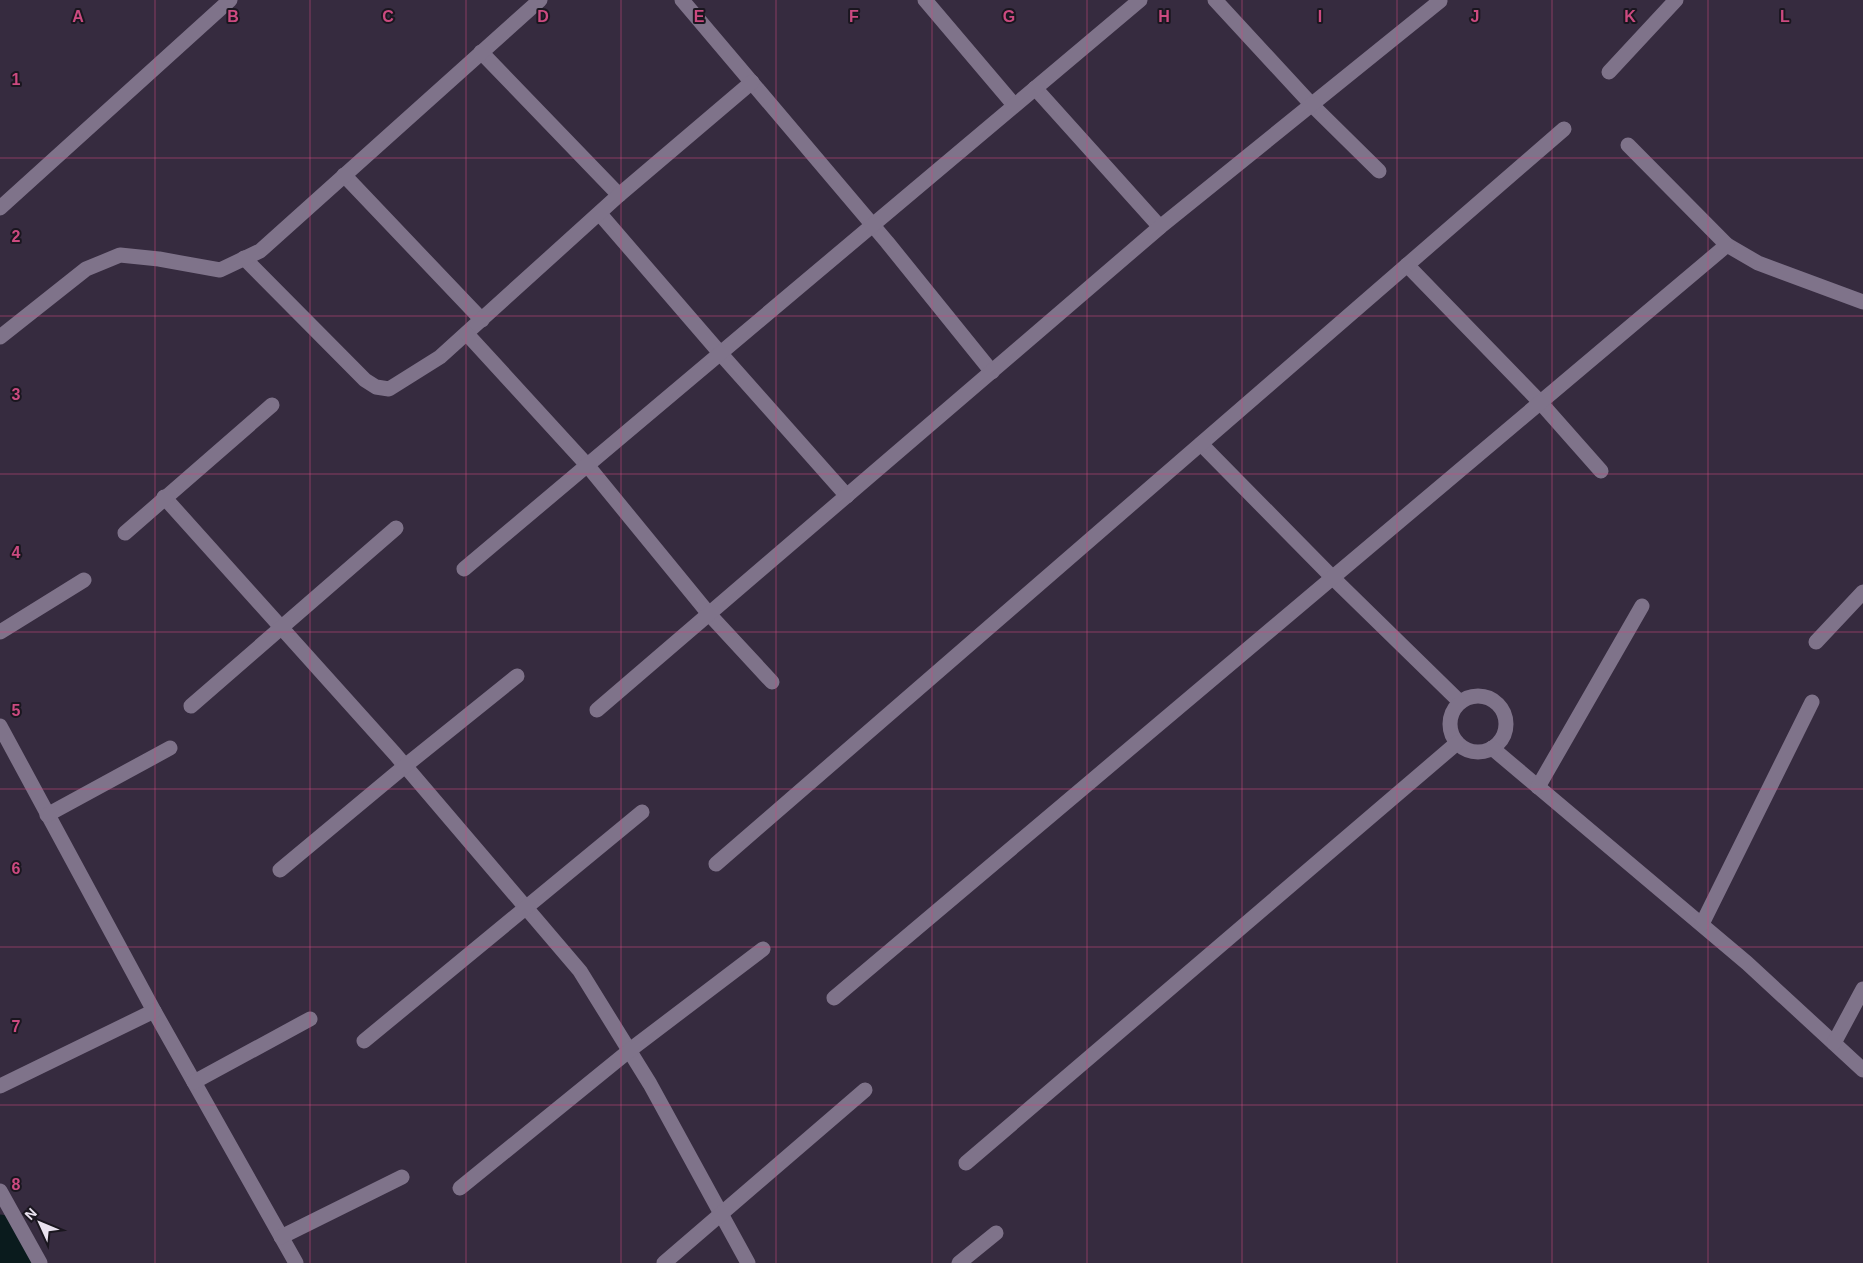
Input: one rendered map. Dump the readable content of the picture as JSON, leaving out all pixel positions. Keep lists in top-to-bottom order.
{
  "north": "top left",
  "grid": {
    "columns": [
      "A",
      "B",
      "C",
      "D",
      "E",
      "F",
      "G",
      "H",
      "I",
      "J",
      "K",
      "L"
    ],
    "rows": [
      "1",
      "2",
      "3",
      "4",
      "5",
      "6",
      "7",
      "8"
    ]
  }
}
